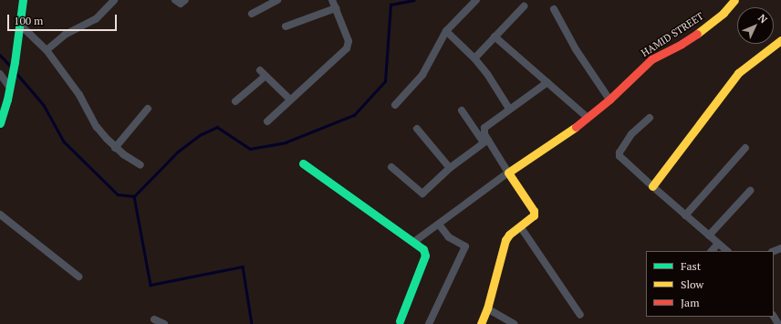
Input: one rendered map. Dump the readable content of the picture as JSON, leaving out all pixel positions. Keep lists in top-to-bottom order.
{
  "streets": {
    "street": ["HAMID STREET"]
  },
  "legend": ["Fast", "Slow", "Jam"],
  "scale_bar": "100 m",
  "north": "top right"
}
